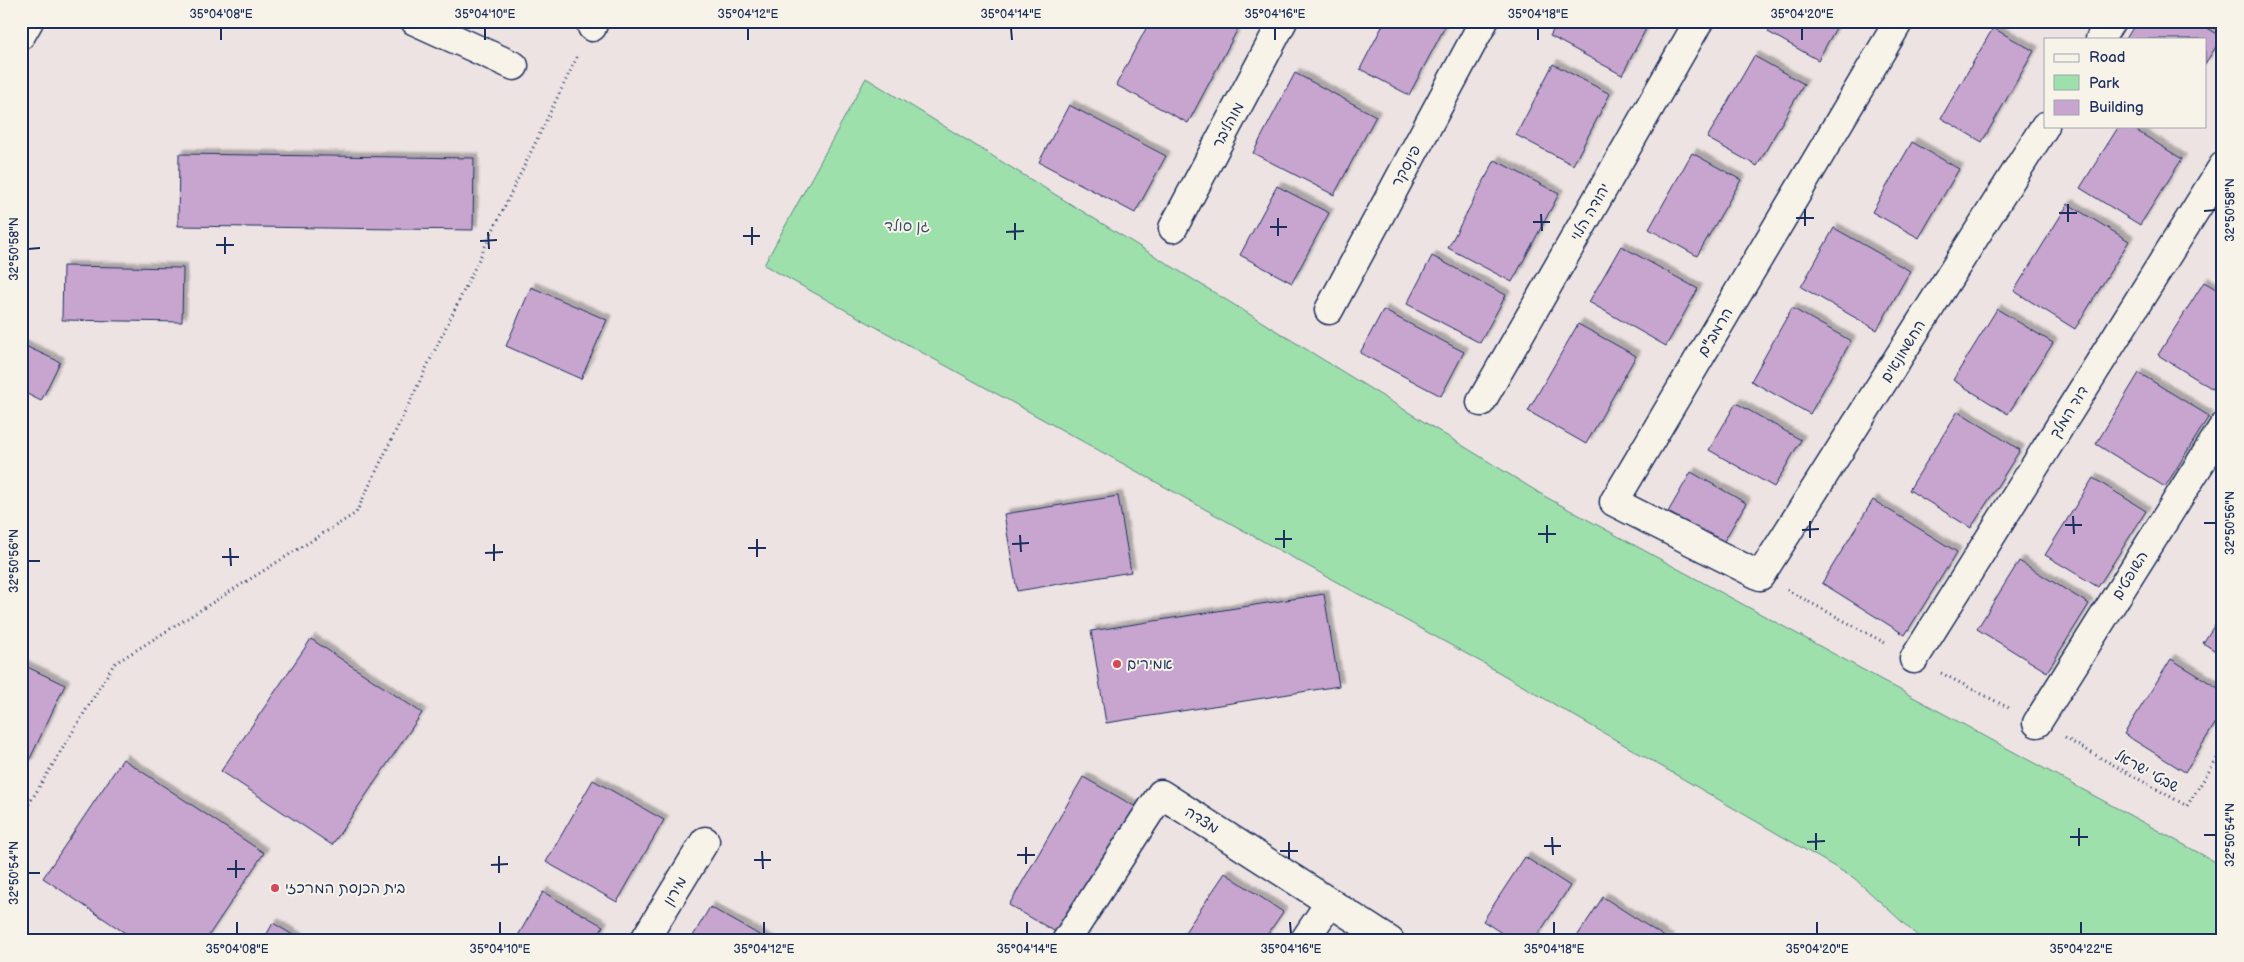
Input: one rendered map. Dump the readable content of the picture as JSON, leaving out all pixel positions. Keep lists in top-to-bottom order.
{
  "streets": {
    "street": [
      "מוהליבר",
      "פינסקר",
      "יהודה הלוי",
      "הרמב\"ם",
      "החשמונאים",
      "דוד המלך",
      "השופטים",
      "מצדה",
      "מירון"
    ],
    "path": ["שבטי ישראל"]
  },
  "crossings": [
    ["הרמב\"ם", "החשמונאים"],
    ["השופטים", "שבטי ישראל"]
  ],
  "parks": ["גן סולד"],
  "places": ["אמירים", "בית הכנסת המרכזי"],
  "legend": ["Road", "Park", "Building"],
  "coordinates": [
    "35°04'08\"E",
    "35°04'10\"E",
    "35°04'12\"E",
    "35°04'14\"E",
    "35°04'16\"E",
    "35°04'18\"E",
    "35°04'20\"E",
    "32°50'58\"N",
    "32°50'56\"N",
    "32°50'54\"N",
    "35°04'22\"E"
  ]
}
